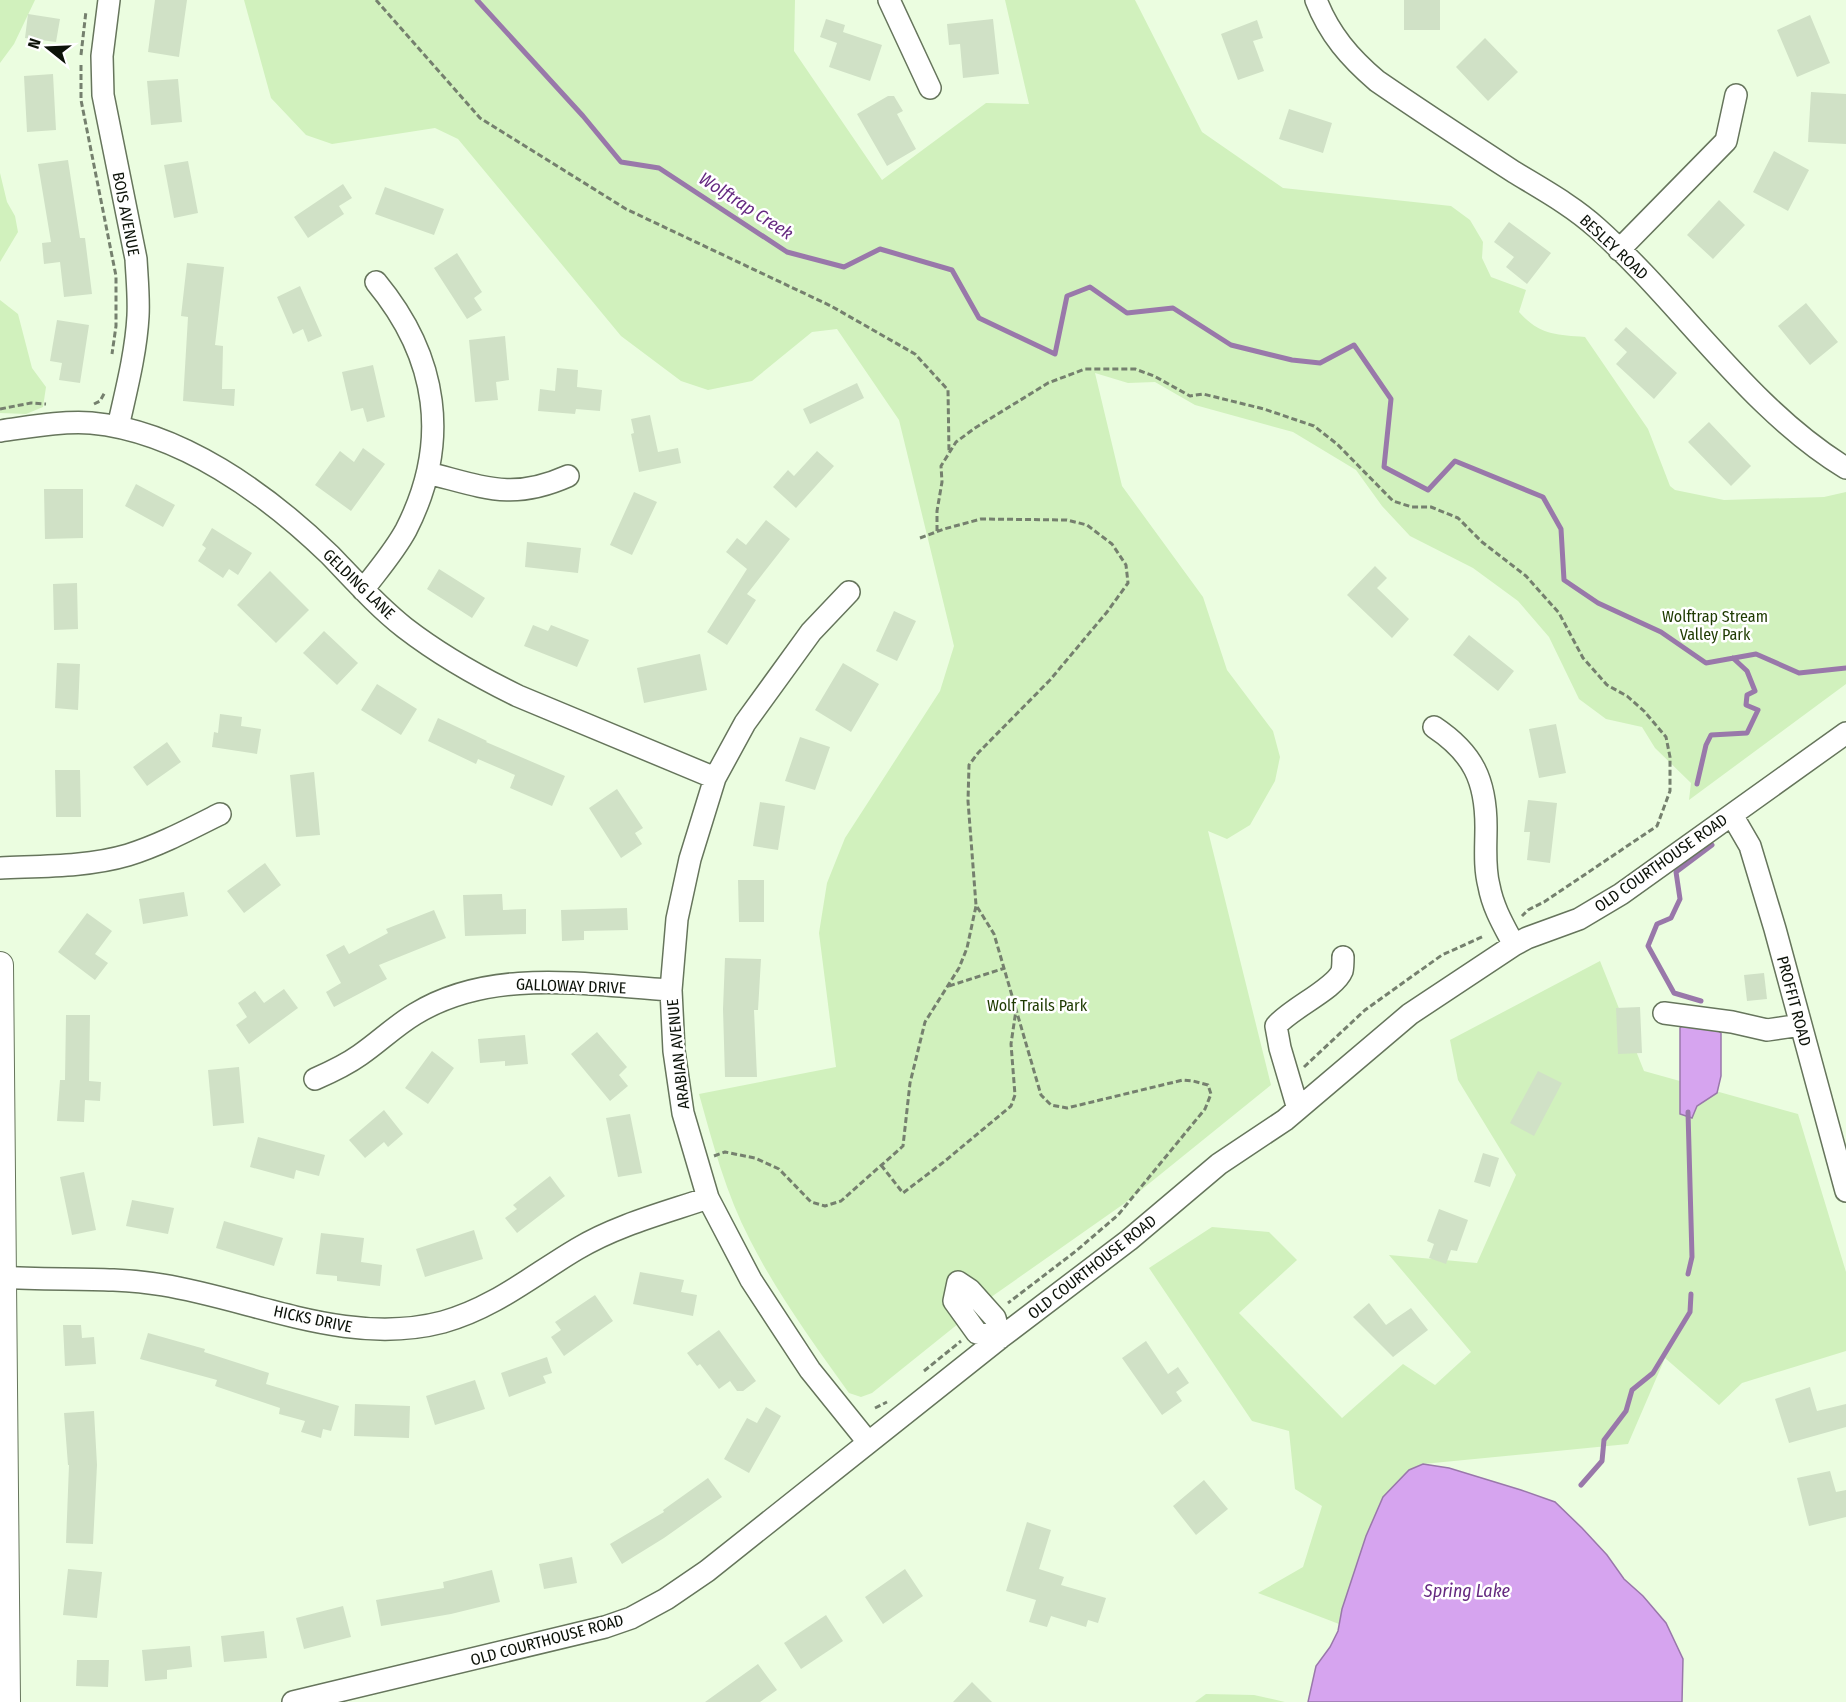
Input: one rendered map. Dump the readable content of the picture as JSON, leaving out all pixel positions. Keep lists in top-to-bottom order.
{
  "streets": {
    "street": [
      "BOIS AVENUE",
      "BESLEY ROAD",
      "GELDING LANE",
      "OLD COURTHOUSE ROAD",
      "GALLOWAY DRIVE",
      "PROFFIT ROAD",
      "ARABIAN AVENUE",
      "HICKS DRIVE"
    ]
  },
  "crossings": [
    ["BOIS AVENUE", "GELDING LANE"],
    ["GELDING LANE", "ARABIAN AVENUE"],
    ["OLD COURTHOUSE ROAD", "PROFFIT ROAD"],
    ["OLD COURTHOUSE ROAD", "ARABIAN AVENUE"],
    ["GALLOWAY DRIVE", "ARABIAN AVENUE"],
    ["ARABIAN AVENUE", "HICKS DRIVE"]
  ],
  "water": ["Wolftrap Creek", "Spring Lake"],
  "parks": ["Wolftrap Stream Valley Park", "Wolf Trails Park"],
  "north": "left"
}
